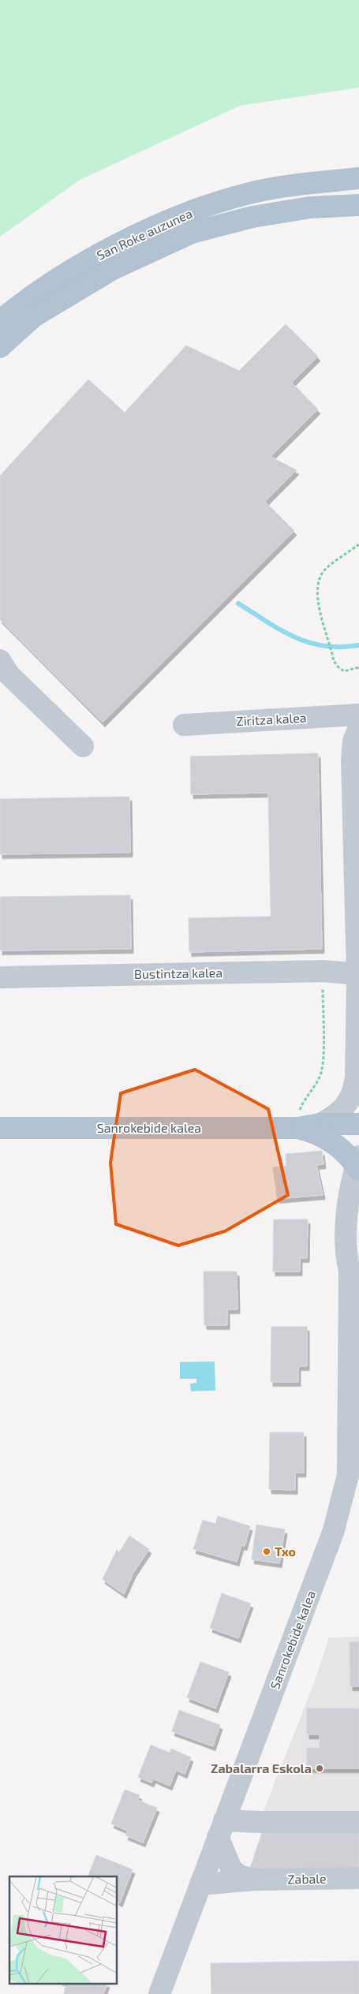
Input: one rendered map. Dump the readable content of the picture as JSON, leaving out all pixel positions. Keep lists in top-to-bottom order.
{
  "streets": {
    "main road": ["San Roke auzunea", "Sanrokebide kalea"],
    "street": ["Ziritza kalea", "Bustintza kalea", "Zabale"]
  },
  "places": ["Txo", "Zabalarra Eskola"]
}
